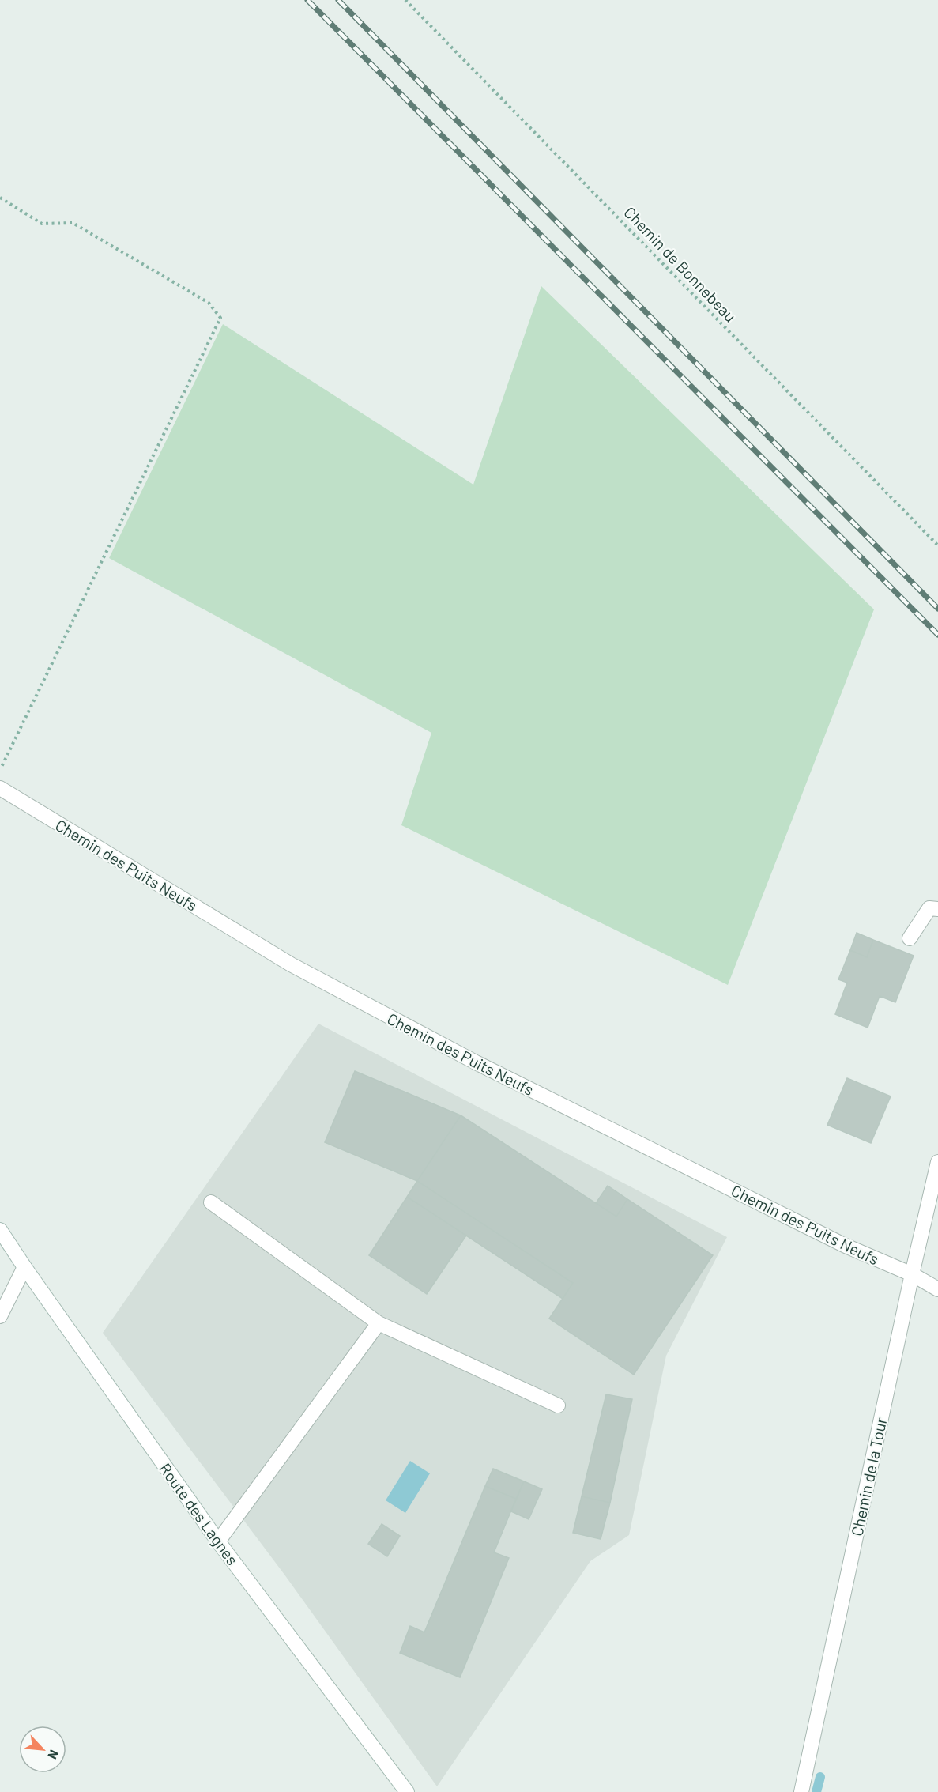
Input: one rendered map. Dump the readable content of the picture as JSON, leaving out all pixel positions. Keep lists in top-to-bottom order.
{
  "streets": {
    "street": ["Chemin des Puits Neufs", "Chemin de la Tour", "Route des Lagnes"],
    "path": ["Chemin de Bonnebeau"]
  },
  "crossings": [
    ["Chemin des Puits Neufs", "Chemin de la Tour"]
  ],
  "north": "bottom right"
}
